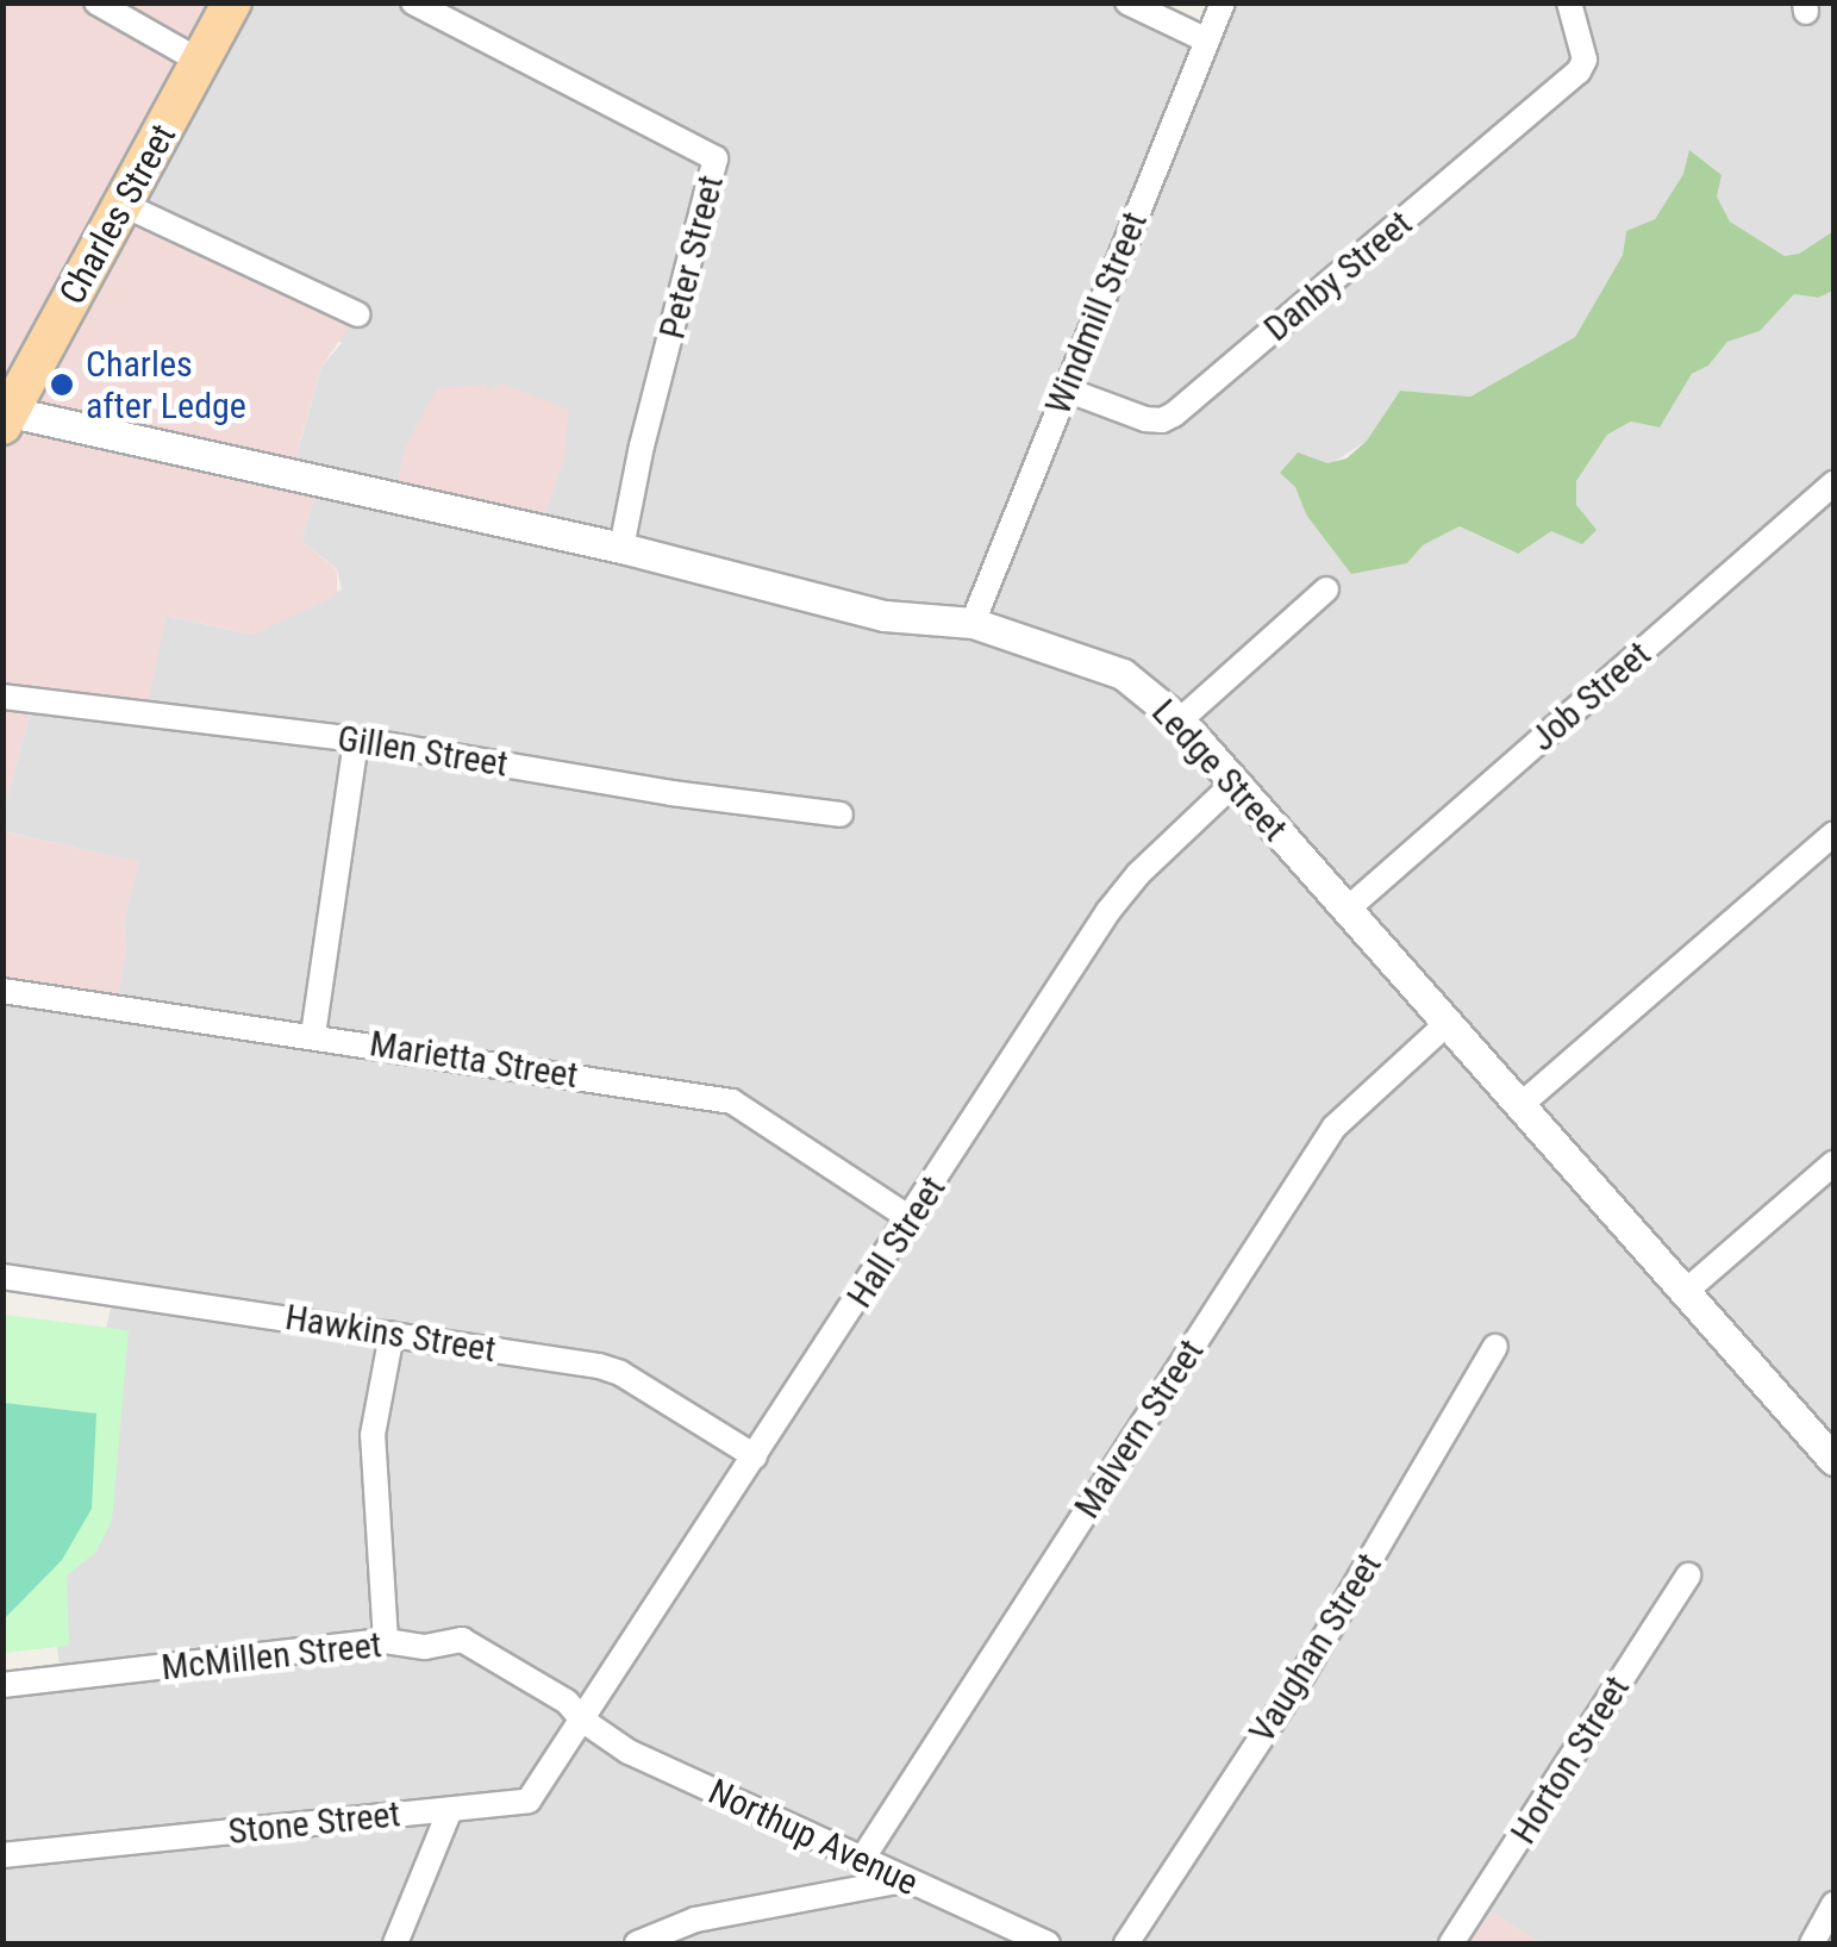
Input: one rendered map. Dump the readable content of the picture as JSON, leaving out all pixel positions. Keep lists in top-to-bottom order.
{
  "streets": {
    "main road": ["Charles Street"],
    "street": [
      "Peter Street",
      "Danby Street",
      "Windmill Street",
      "Job Street",
      "Gillen Street",
      "Ledge Street",
      "Marietta Street",
      "Hall Street",
      "Hawkins Street",
      "Malvern Street",
      "Vaughan Street",
      "McMillen Street",
      "Horton Street",
      "Stone Street",
      "Northup Avenue"
    ]
  },
  "crossings": [
    ["Charles Street", "Ledge Street"],
    ["Peter Street", "Ledge Street"],
    ["Danby Street", "Windmill Street"],
    ["Windmill Street", "Ledge Street"],
    ["Job Street", "Ledge Street"],
    ["Ledge Street", "Hall Street"],
    ["Ledge Street", "Malvern Street"],
    ["Marietta Street", "Hall Street"],
    ["Hall Street", "Hawkins Street"],
    ["Hall Street", "McMillen Street"],
    ["Hall Street", "Stone Street"],
    ["Hall Street", "Northup Avenue"],
    ["Malvern Street", "Northup Avenue"],
    ["McMillen Street", "Stone Street"],
    ["McMillen Street", "Northup Avenue"],
    ["Stone Street", "Northup Avenue"]
  ],
  "places": ["Charles after Ledge"]
}
